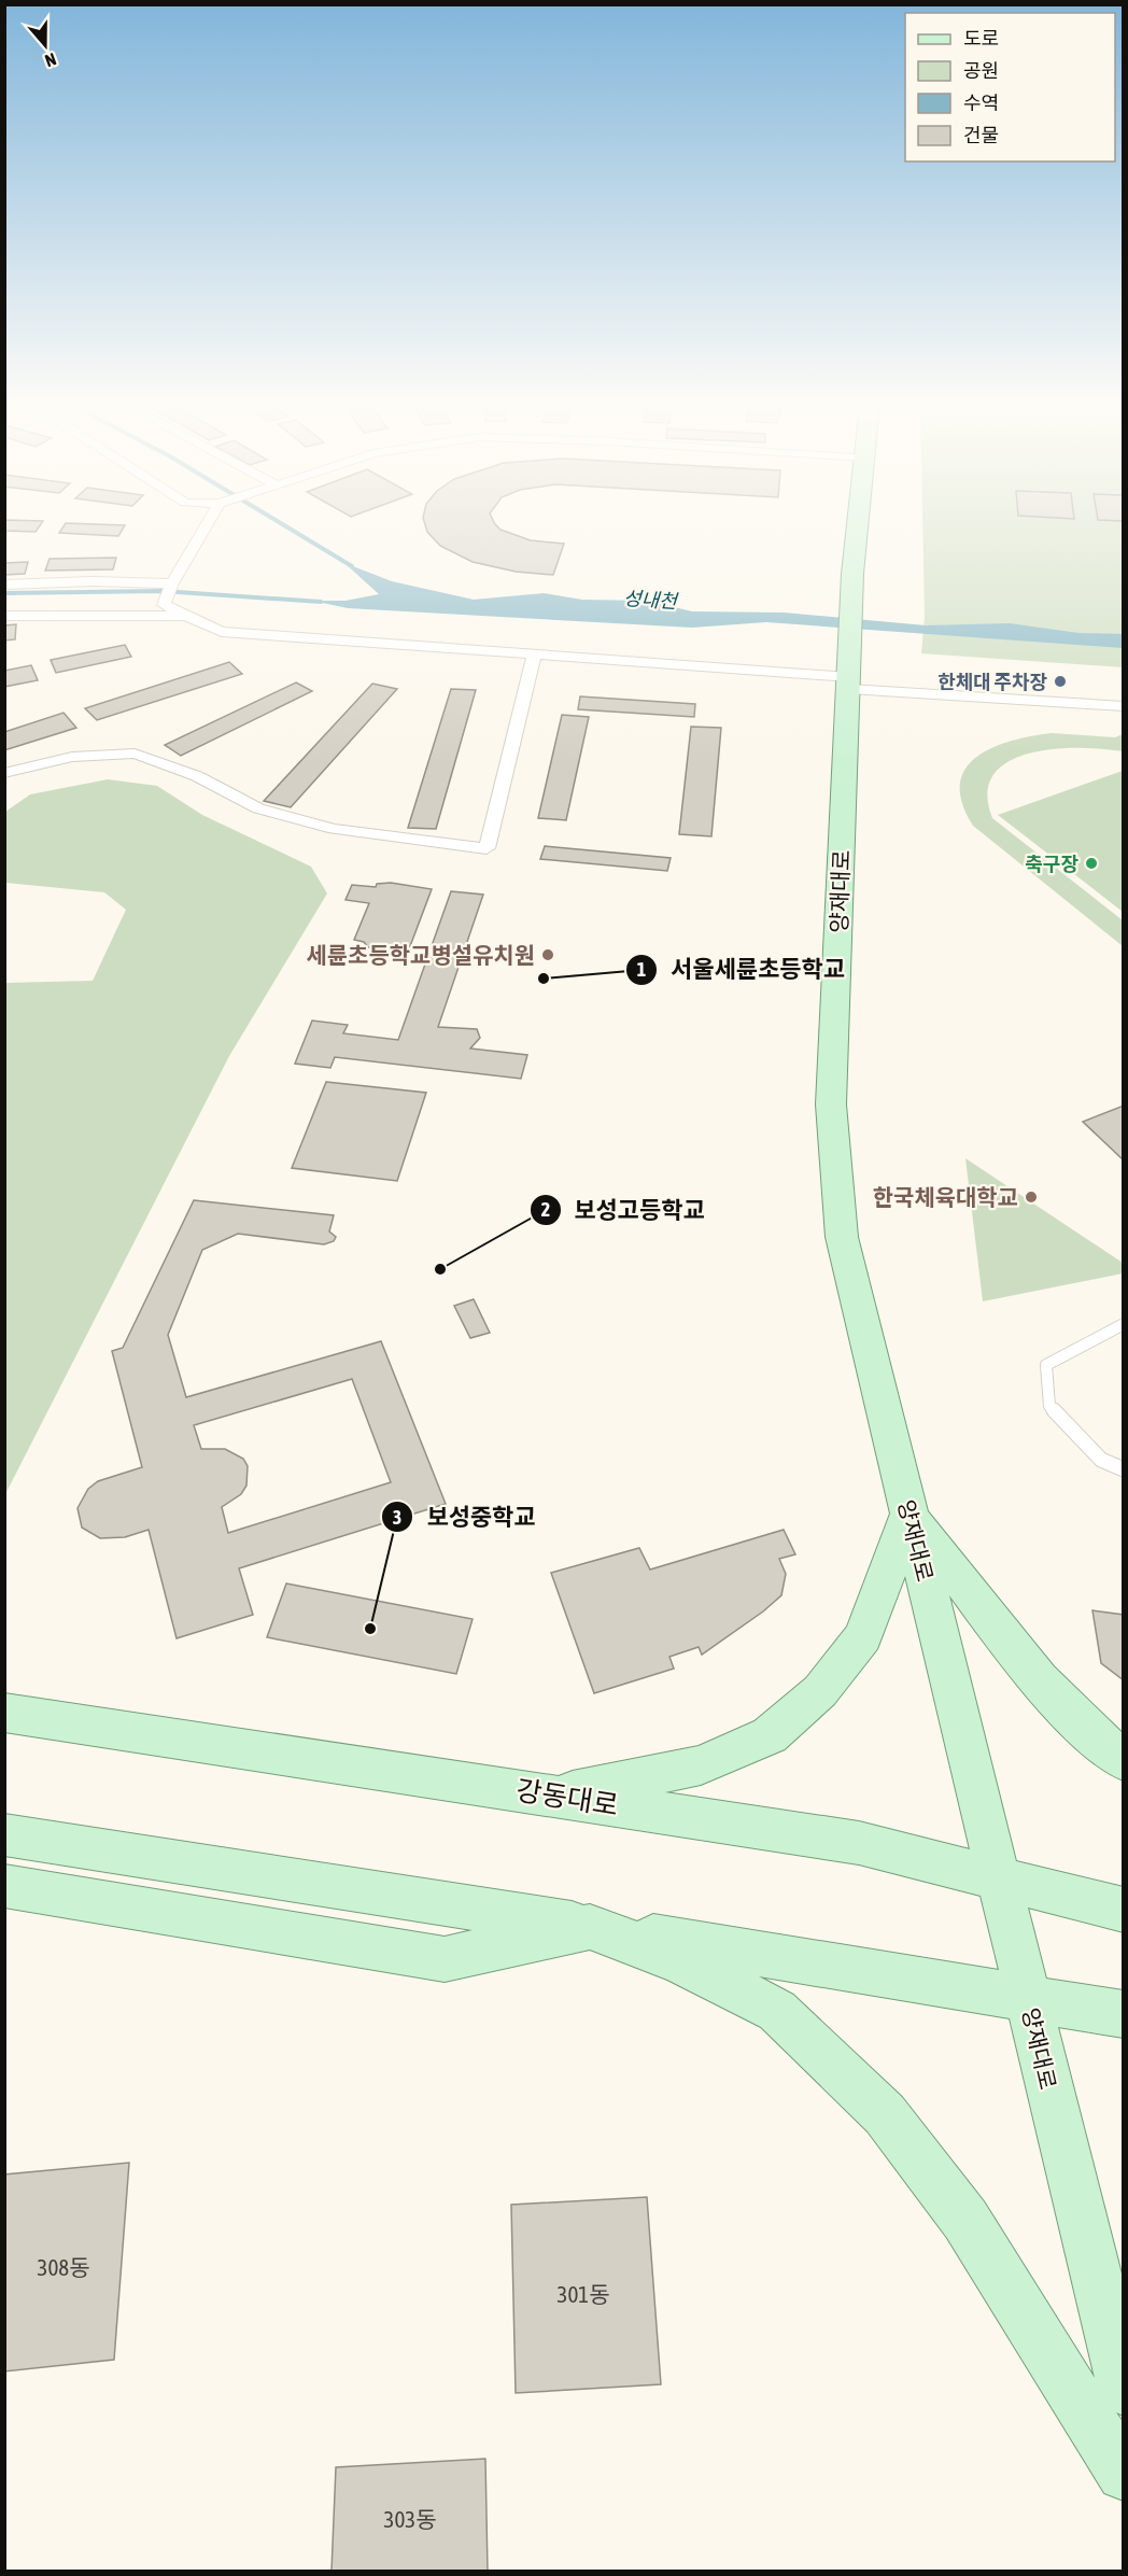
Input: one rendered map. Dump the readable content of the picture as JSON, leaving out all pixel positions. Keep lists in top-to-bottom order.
{
  "streets": {
    "main road": ["양재대로", "강동대로"]
  },
  "crossings": [
    ["양재대로", "강동대로"]
  ],
  "water": ["성내천"],
  "places": [
    "한체대 주차장",
    "축구장",
    "세륜초등학교병설유치원",
    "서울세륜초등학교",
    "한국체육대학교",
    "보성고등학교",
    "보성중학교"
  ],
  "house_numbers": ["308동", "301동", "303동"],
  "legend": [
    "도로",
    "공원",
    "수역",
    "건물"
  ],
  "north": "bottom"
}
